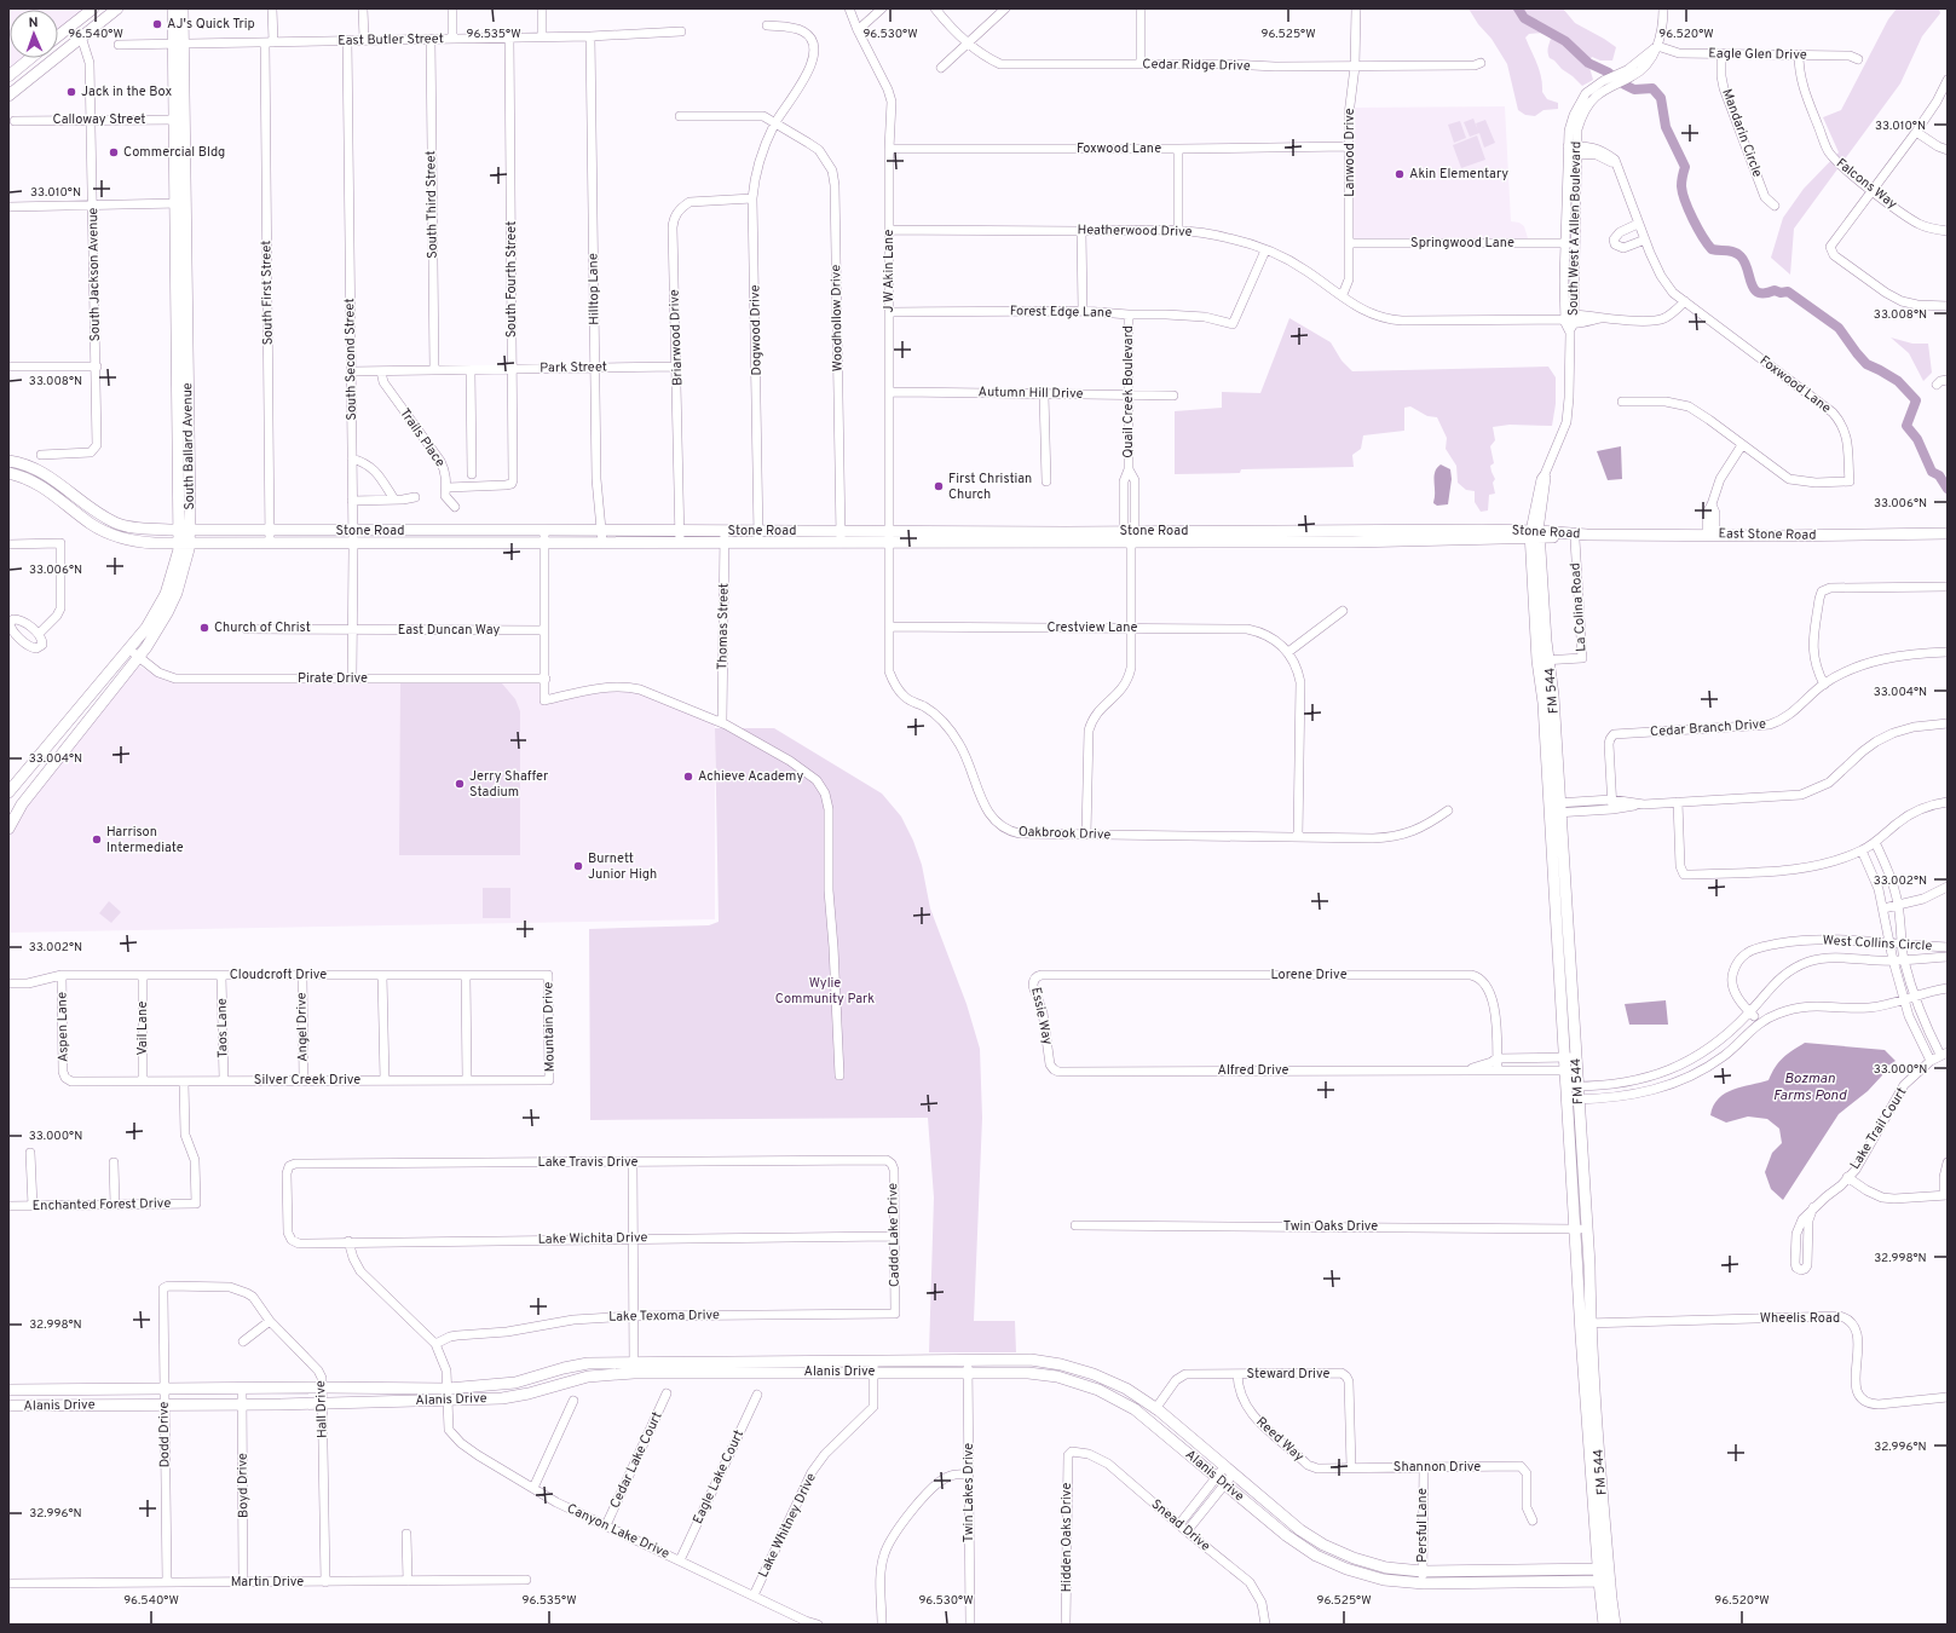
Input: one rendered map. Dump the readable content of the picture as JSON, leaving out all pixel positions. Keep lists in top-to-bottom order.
{
  "streets": {
    "main road": [
      "South Ballard Avenue",
      "Stone Road",
      "East Stone Road",
      "FM 544",
      "Alanis Drive"
    ],
    "street": [
      "East Butler Street",
      "Eagle Glen Drive",
      "Cedar Ridge Drive",
      "Calloway Street",
      "Mandarin Circle",
      "Foxwood Lane",
      "Lanwood Drive",
      "Falcons Way",
      "South Third Street",
      "South West A Allen Boulevard",
      "Heatherwood Drive",
      "Springwood Lane",
      "J W Akin Lane",
      "South Jackson Avenue",
      "South Fourth Street",
      "Hilltop Lane",
      "South First Street",
      "Forest Edge Lane",
      "Woodhollow Drive",
      "Dogwood Drive",
      "Briarwood Drive",
      "South Second Street",
      "Park Street",
      "Quail Creek Boulevard",
      "Autumn Hill Drive",
      "Trails Place",
      "La Colina Road",
      "Thomas Street",
      "Crestview Lane",
      "East Duncan Way",
      "Pirate Drive",
      "Cedar Branch Drive",
      "Oakbrook Drive",
      "West Collins Circle",
      "Cloudcroft Drive",
      "Lorene Drive",
      "Essie Way",
      "Aspen Lane",
      "Angel Drive",
      "Mountain Drive",
      "Vail Lane",
      "Taos Lane",
      "Alfred Drive",
      "Silver Creek Drive",
      "Lake Trail Court",
      "Lake Travis Drive",
      "Enchanted Forest Drive",
      "Twin Oaks Drive",
      "Caddo Lake Drive",
      "Lake Wichita Drive",
      "Lake Texoma Drive",
      "Wheelis Road",
      "Steward Drive",
      "Hall Drive",
      "Dodd Drive",
      "Reed Way",
      "Cedar Lake Court",
      "Shannon Drive",
      "Eagle Lake Court",
      "Boyd Drive",
      "Twin Lakes Drive",
      "Lake Whitney Drive",
      "Snead Drive",
      "Persful Lane",
      "Canyon Lake Drive",
      "Hidden Oaks Drive",
      "Martin Drive"
    ]
  },
  "crossings": [
    ["East Butler Street", "South Third Street"],
    ["East Butler Street", "South Fourth Street"],
    ["East Butler Street", "Hilltop Lane"],
    ["East Butler Street", "South First Street"],
    ["East Butler Street", "South Second Street"],
    ["East Butler Street", "South Ballard Avenue"],
    ["Eagle Glen Drive", "Mandarin Circle"],
    ["Eagle Glen Drive", "Falcons Way"],
    ["Eagle Glen Drive", "South West A Allen Boulevard"],
    ["Cedar Ridge Drive", "Lanwood Drive"],
    ["Calloway Street", "South Jackson Avenue"],
    ["Calloway Street", "South Ballard Avenue"],
    ["Foxwood Lane", "Lanwood Drive"],
    ["Foxwood Lane", "South West A Allen Boulevard"],
    ["Foxwood Lane", "Heatherwood Drive"],
    ["Foxwood Lane", "J W Akin Lane"],
    ["Lanwood Drive", "Heatherwood Drive"],
    ["Lanwood Drive", "Springwood Lane"],
    ["South Third Street", "Park Street"],
    ["South West A Allen Boulevard", "Heatherwood Drive"],
    ["South West A Allen Boulevard", "Springwood Lane"],
    ["Heatherwood Drive", "J W Akin Lane"],
    ["Heatherwood Drive", "Forest Edge Lane"],
    ["J W Akin Lane", "Forest Edge Lane"],
    ["J W Akin Lane", "Autumn Hill Drive"],
    ["J W Akin Lane", "Stone Road"],
    ["J W Akin Lane", "Oakbrook Drive"],
    ["South Fourth Street", "Park Street"],
    ["South Fourth Street", "Trails Place"],
    ["Hilltop Lane", "Park Street"],
    ["Hilltop Lane", "Stone Road"],
    ["South First Street", "Stone Road"],
    ["Forest Edge Lane", "Quail Creek Boulevard"],
    ["Woodhollow Drive", "Dogwood Drive"],
    ["Woodhollow Drive", "Stone Road"],
    ["Dogwood Drive", "Briarwood Drive"],
    ["Dogwood Drive", "Stone Road"],
    ["Briarwood Drive", "Park Street"],
    ["Briarwood Drive", "Stone Road"],
    ["South Second Street", "Park Street"],
    ["South Second Street", "Stone Road"],
    ["South Second Street", "East Duncan Way"],
    ["South Second Street", "Pirate Drive"],
    ["Park Street", "Trails Place"],
    ["Quail Creek Boulevard", "Autumn Hill Drive"],
    ["Quail Creek Boulevard", "Stone Road"],
    ["Quail Creek Boulevard", "Crestview Lane"],
    ["Quail Creek Boulevard", "Oakbrook Drive"],
    ["South Ballard Avenue", "Stone Road"],
    ["South Ballard Avenue", "Pirate Drive"],
    ["Stone Road", "East Stone Road"],
    ["Stone Road", "Thomas Street"],
    ["Stone Road", "FM 544"],
    ["Stone Road", "Oakbrook Drive"],
    ["La Colina Road", "FM 544"],
    ["Crestview Lane", "Oakbrook Drive"],
    ["FM 544", "Alfred Drive"],
    ["FM 544", "Twin Oaks Drive"],
    ["FM 544", "Wheelis Road"],
    ["FM 544", "Alanis Drive"],
    ["Cloudcroft Drive", "Aspen Lane"],
    ["Cloudcroft Drive", "Angel Drive"],
    ["Cloudcroft Drive", "Mountain Drive"],
    ["Cloudcroft Drive", "Vail Lane"],
    ["Cloudcroft Drive", "Taos Lane"],
    ["Lorene Drive", "Essie Way"],
    ["Lorene Drive", "Alfred Drive"],
    ["Essie Way", "Alfred Drive"],
    ["Aspen Lane", "Silver Creek Drive"],
    ["Angel Drive", "Silver Creek Drive"],
    ["Mountain Drive", "Silver Creek Drive"],
    ["Vail Lane", "Silver Creek Drive"],
    ["Taos Lane", "Silver Creek Drive"],
    ["Silver Creek Drive", "Enchanted Forest Drive"],
    ["Lake Travis Drive", "Caddo Lake Drive"],
    ["Lake Travis Drive", "Lake Wichita Drive"],
    ["Caddo Lake Drive", "Lake Wichita Drive"],
    ["Caddo Lake Drive", "Lake Texoma Drive"],
    ["Lake Wichita Drive", "Canyon Lake Drive"],
    ["Lake Texoma Drive", "Canyon Lake Drive"],
    ["Alanis Drive", "Steward Drive"],
    ["Alanis Drive", "Hall Drive"],
    ["Alanis Drive", "Dodd Drive"],
    ["Alanis Drive", "Boyd Drive"],
    ["Alanis Drive", "Twin Lakes Drive"],
    ["Alanis Drive", "Lake Whitney Drive"],
    ["Alanis Drive", "Persful Lane"],
    ["Alanis Drive", "Canyon Lake Drive"],
    ["Steward Drive", "Reed Way"],
    ["Steward Drive", "Shannon Drive"],
    ["Hall Drive", "Dodd Drive"],
    ["Hall Drive", "Martin Drive"],
    ["Dodd Drive", "Martin Drive"],
    ["Reed Way", "Shannon Drive"],
    ["Cedar Lake Court", "Canyon Lake Drive"],
    ["Shannon Drive", "Persful Lane"],
    ["Eagle Lake Court", "Canyon Lake Drive"],
    ["Boyd Drive", "Martin Drive"],
    ["Lake Whitney Drive", "Canyon Lake Drive"],
    ["Snead Drive", "Hidden Oaks Drive"]
  ],
  "water": ["Bozman Farms Pond"],
  "parks": ["Wylie Community Park"],
  "places": [
    "AJ's Quick Trip",
    "Jack in the Box",
    "Commercial Bldg",
    "Akin Elementary",
    "First Christian Church",
    "Church of Christ",
    "Achieve Academy",
    "Jerry Shaffer Stadium",
    "Harrison Intermediate",
    "Burnett Junior High"
  ],
  "north": "top",
  "coordinates": [
    "96.540°W",
    "96.535°W",
    "96.530°W",
    "96.525°W",
    "96.520°W",
    "33.010°N",
    "33.008°N",
    "33.006°N",
    "33.004°N",
    "33.002°N",
    "33.000°N",
    "32.998°N",
    "32.996°N"
  ]
}
